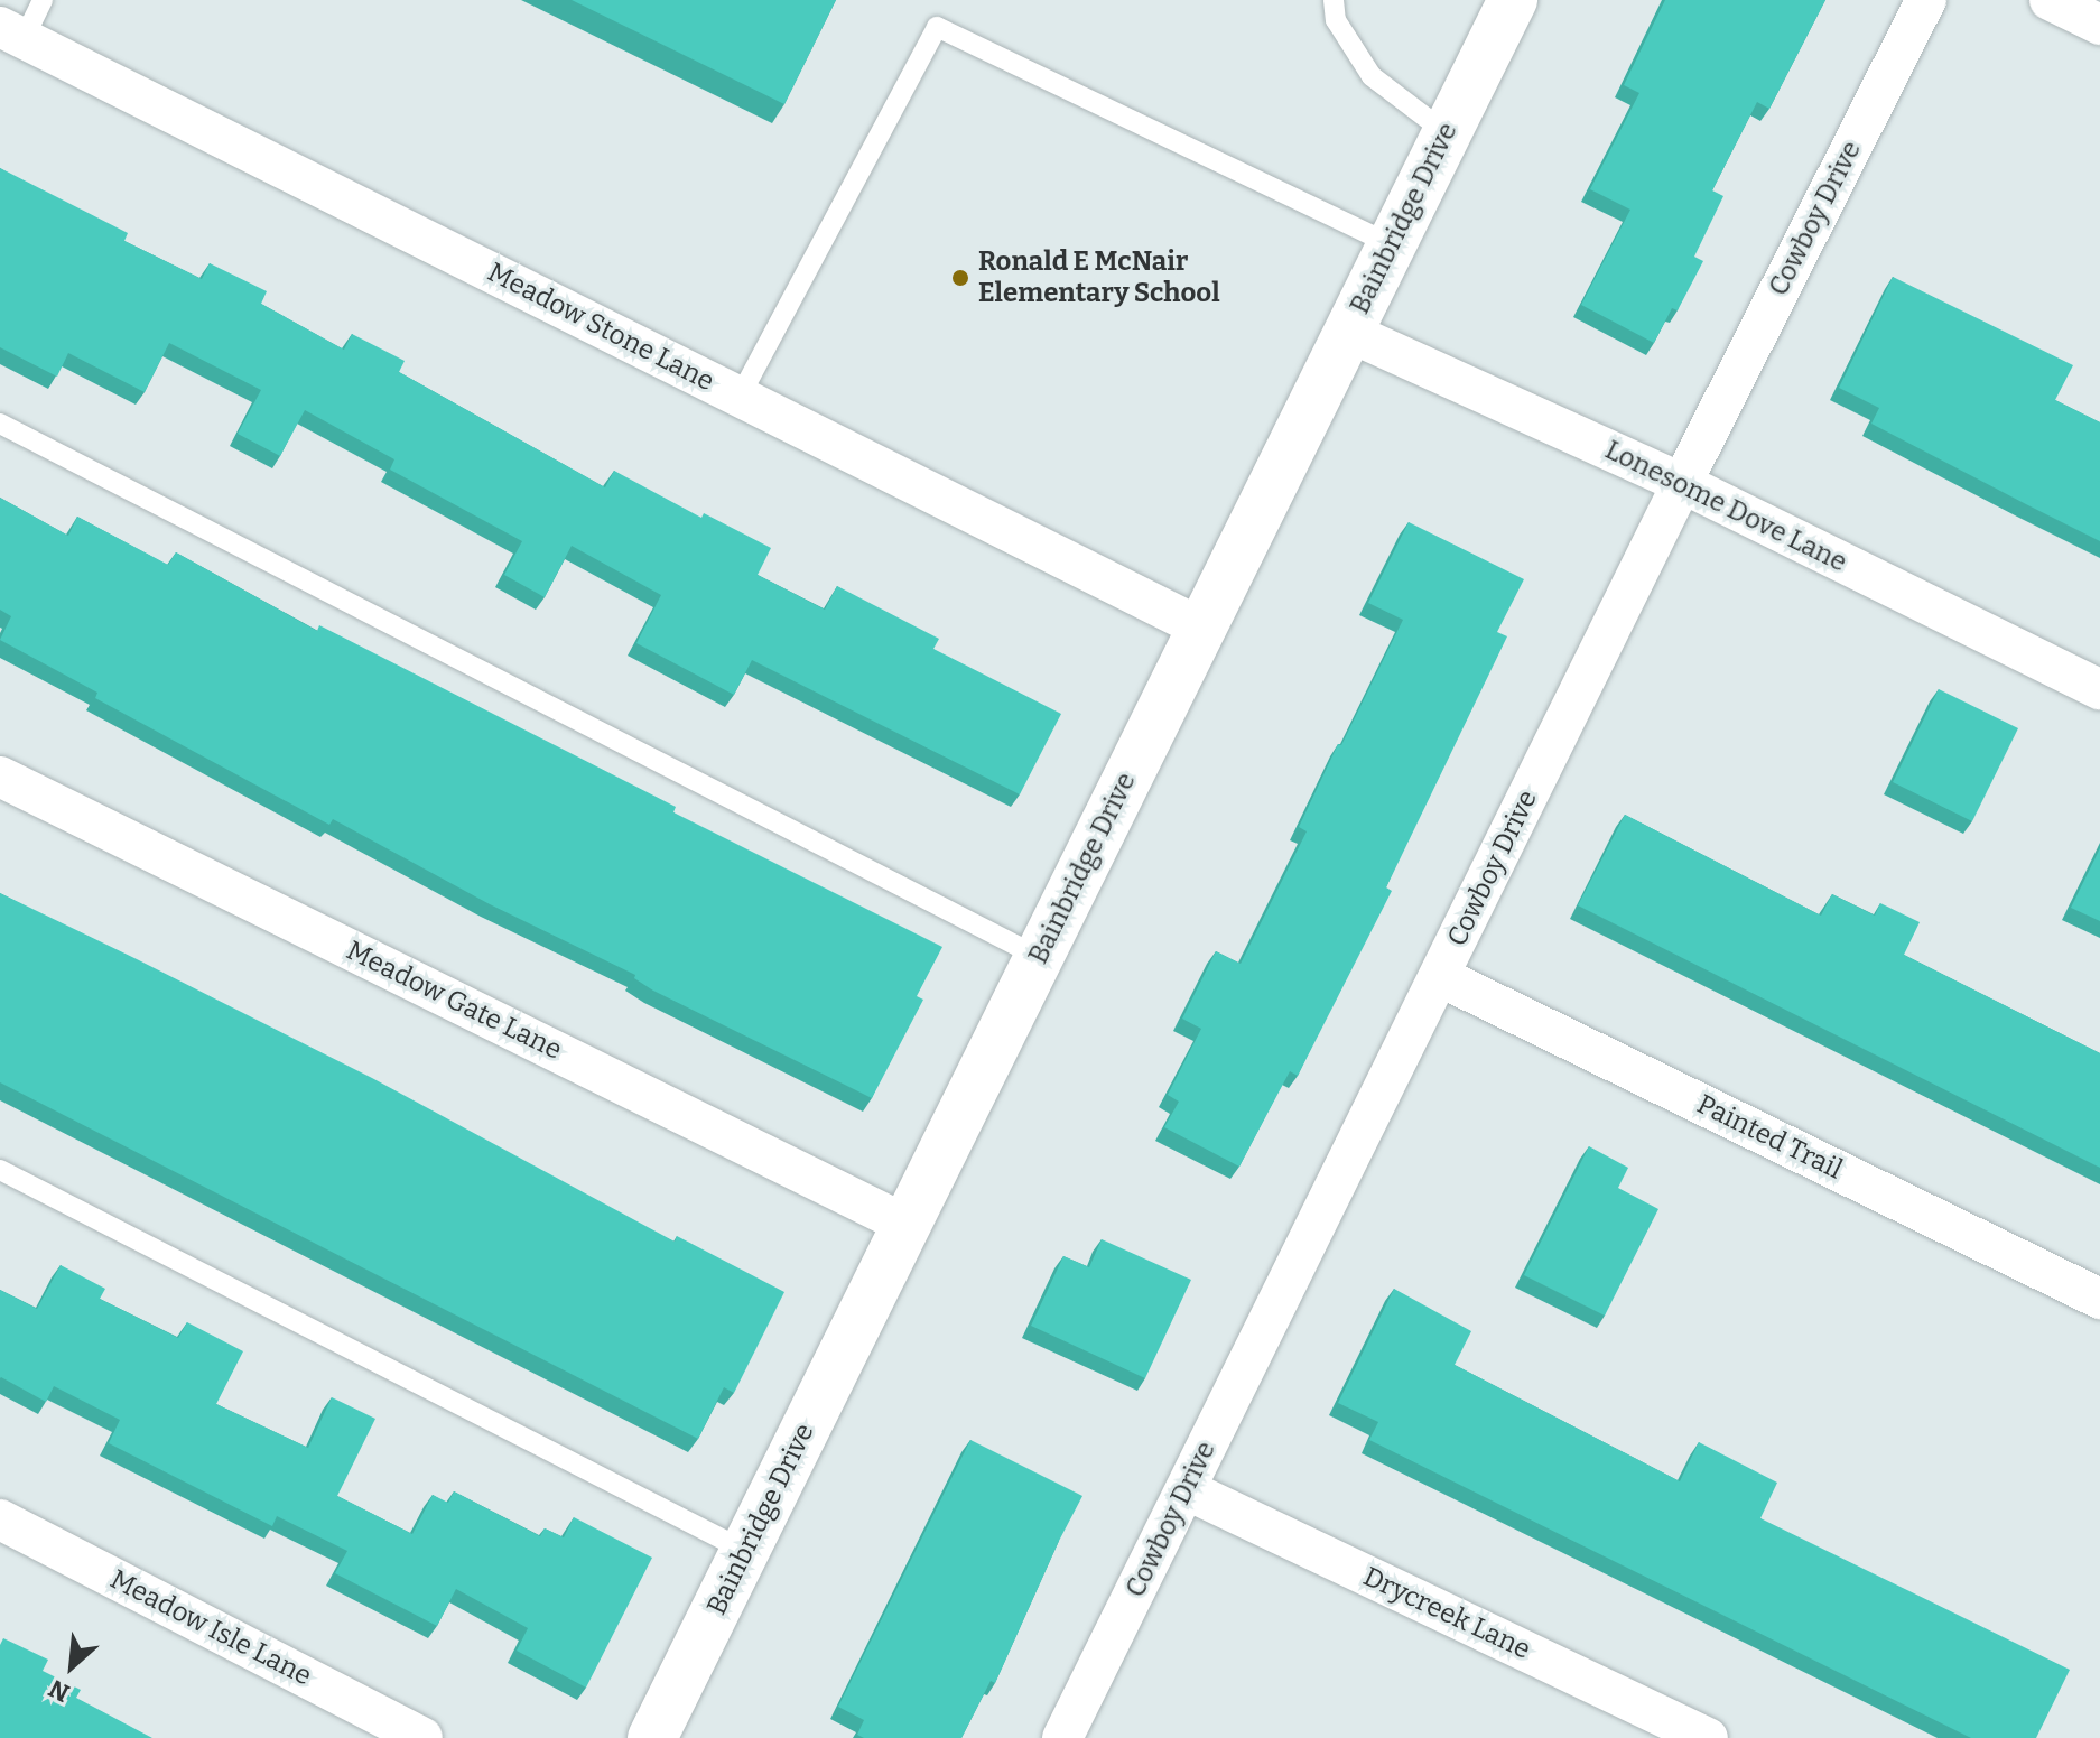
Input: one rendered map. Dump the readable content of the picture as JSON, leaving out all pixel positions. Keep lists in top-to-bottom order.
{
  "streets": {
    "street": [
      "Bainbridge Drive",
      "Cowboy Drive",
      "Meadow Stone Lane",
      "Lonesome Dove Lane",
      "Meadow Gate Lane",
      "Painted Trail",
      "Drycreek Lane",
      "Meadow Isle Lane"
    ]
  },
  "crossings": [
    ["Bainbridge Drive", "Meadow Stone Lane"],
    ["Bainbridge Drive", "Lonesome Dove Lane"],
    ["Bainbridge Drive", "Meadow Gate Lane"],
    ["Cowboy Drive", "Lonesome Dove Lane"],
    ["Cowboy Drive", "Painted Trail"],
    ["Cowboy Drive", "Drycreek Lane"]
  ],
  "places": ["Ronald E McNair Elementary School"],
  "north": "bottom left"
}
